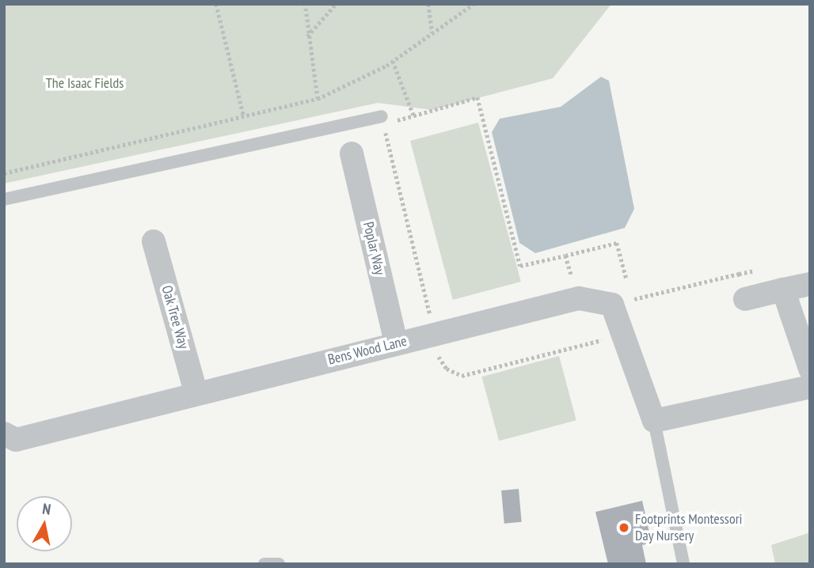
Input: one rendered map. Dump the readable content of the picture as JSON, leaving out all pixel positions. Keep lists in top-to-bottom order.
{
  "streets": {
    "street": ["Poplar Way", "Oak Tree Way", "Bens Wood Lane"]
  },
  "crossings": [
    ["Poplar Way", "Bens Wood Lane"],
    ["Oak Tree Way", "Bens Wood Lane"]
  ],
  "parks": ["The Isaac Fields"],
  "places": ["Footprints Montessori Day Nursery"],
  "north": "top"
}
